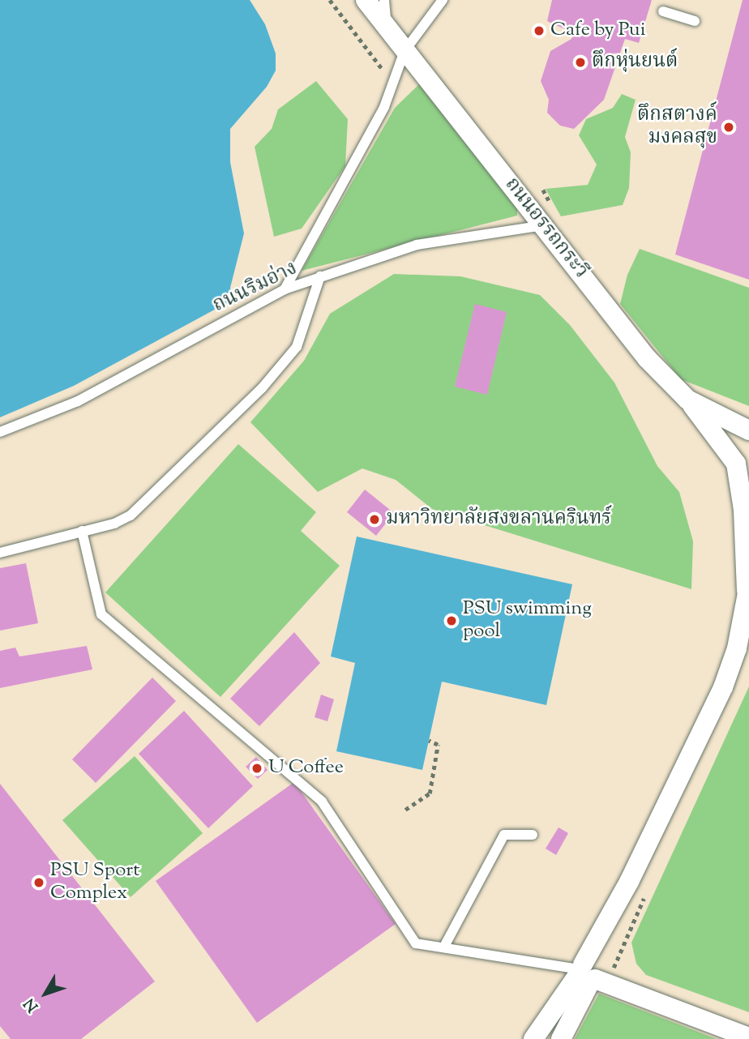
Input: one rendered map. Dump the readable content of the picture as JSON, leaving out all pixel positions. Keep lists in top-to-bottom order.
{
  "streets": {
    "street": ["ถนนอรรถกระวี"],
    "lane": ["ถนนริมอ่าง"]
  },
  "crossings": [
    ["ถนนอรรถกระวี", "ถนนริมอ่าง"]
  ],
  "places": [
    "Cafe by Pui",
    "ตึกหุ่นยนต์",
    "ตึกสตางค์ มงคลสุข",
    "มหาวิทยาลัยสงขลานครินทร์",
    "PSU swimming pool",
    "U Coffee",
    "PSU Sport Complex"
  ],
  "north": "bottom left"
}
